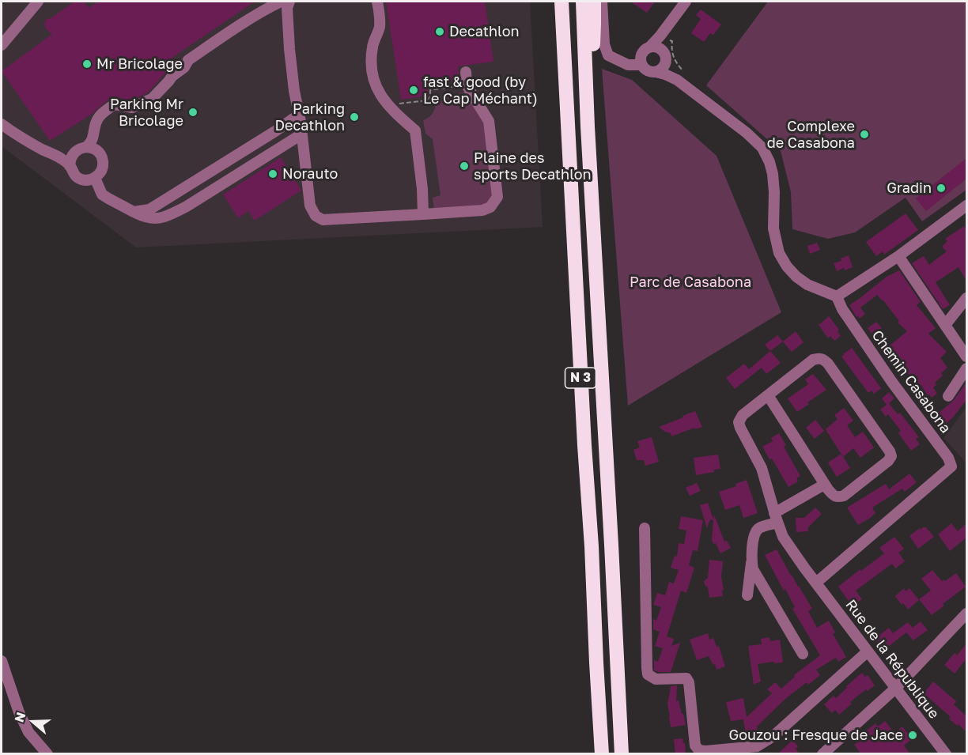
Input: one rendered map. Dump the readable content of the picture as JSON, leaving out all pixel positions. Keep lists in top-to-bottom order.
{
  "streets": {
    "highway": ["N 3"],
    "street": ["Chemin Casabona", "Rue de la République"]
  },
  "crossings": [
    ["Chemin Casabona", "Rue de la République"]
  ],
  "parks": ["Parc de Casabona"],
  "places": [
    "Decathlon",
    "Mr Bricolage",
    "fast & good (by Le Cap Méchant)",
    "Parking Mr Bricolage",
    "Parking Decathlon",
    "Complexe de Casabona",
    "Plaine des sports Decathlon",
    "Norauto",
    "Gradin",
    "Gouzou : Fresque de Jace"
  ],
  "north": "left"
}
